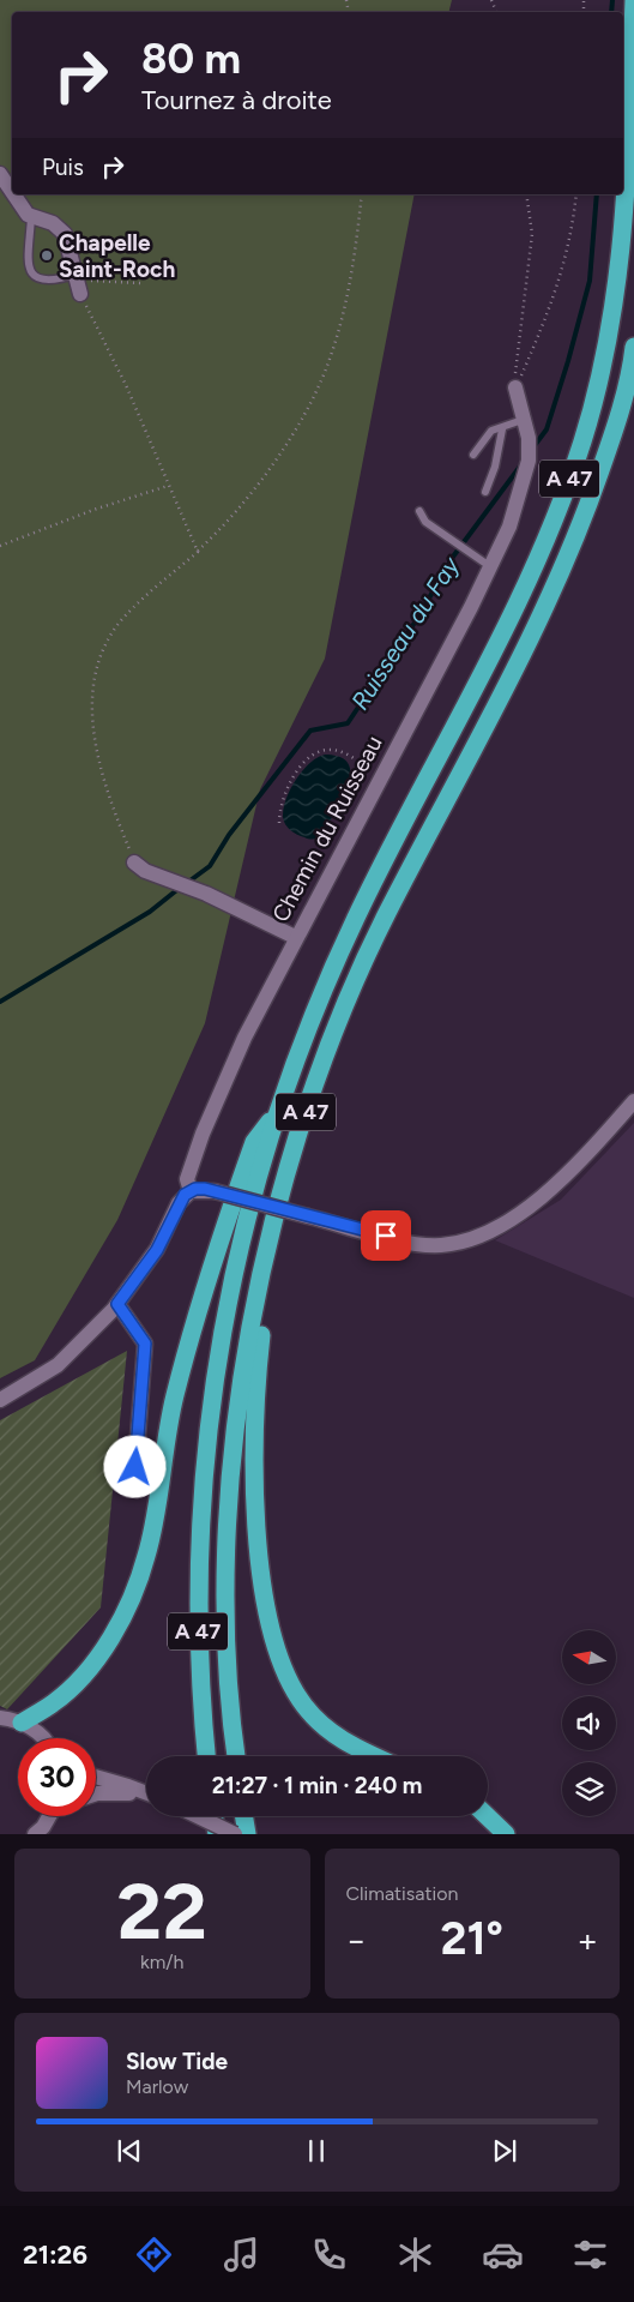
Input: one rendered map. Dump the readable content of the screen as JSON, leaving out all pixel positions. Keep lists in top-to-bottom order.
{
  "streets": {
    "highway": ["A 47"],
    "street": ["Chemin du Ruisseau"]
  },
  "water": ["Ruisseau du Fay"],
  "places": ["Chapelle Saint-Roch"],
  "north": "left",
  "page": {
    "turn": ["80 m", "Tournez à droite"],
    "then": "Puis",
    "limit": "30",
    "trip": "21:27 · 1 min · 240 m",
    "tile": [
      ["22", "km/h"],
      "Climatisation"
    ],
    "heat": ["−", "21°", "+"],
    "song": ["Slow Tide", "Marlow"],
    "tabs": "21:26"
  }
}
